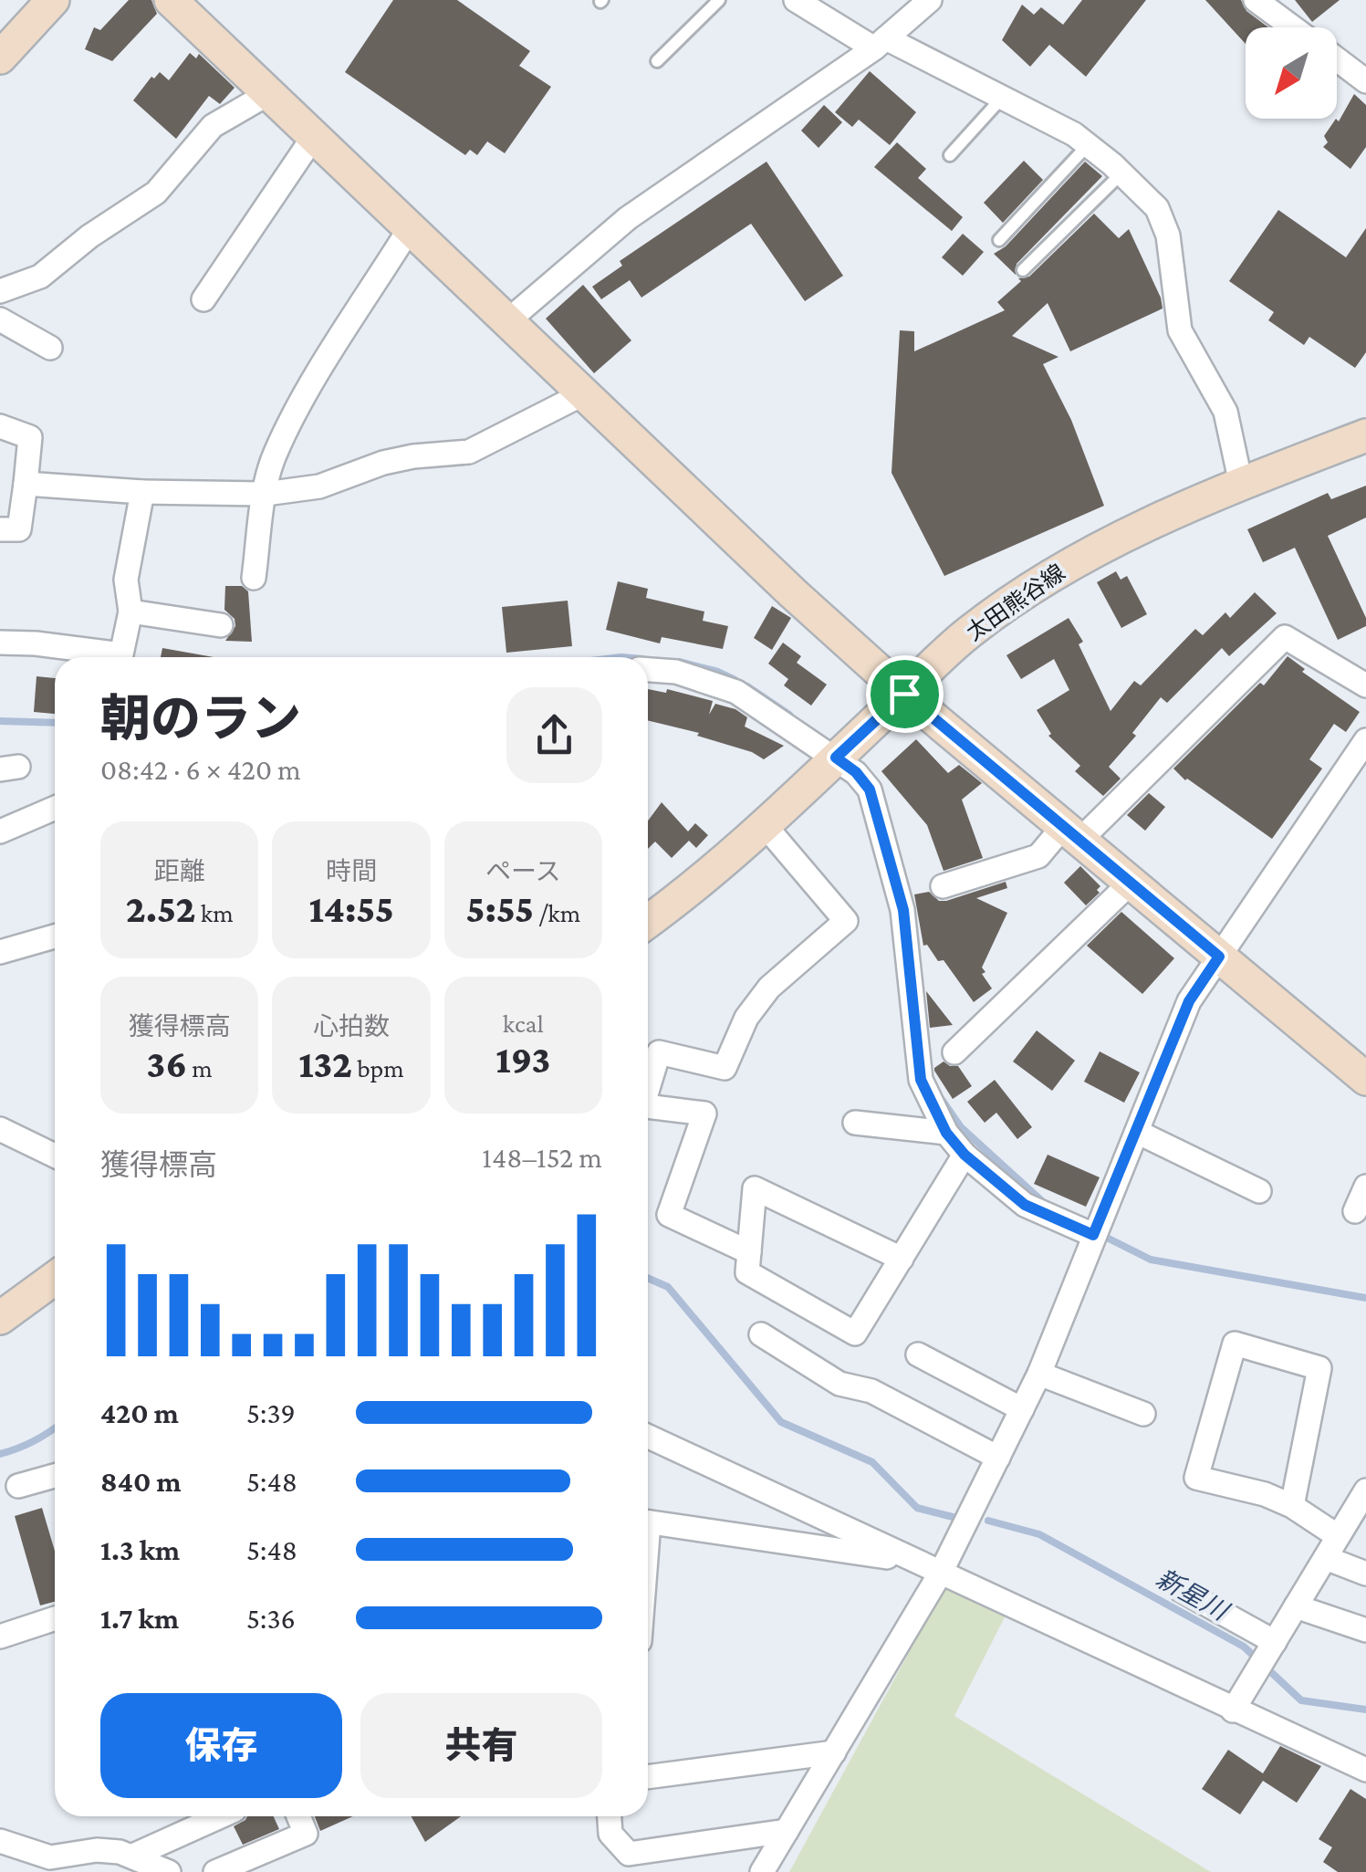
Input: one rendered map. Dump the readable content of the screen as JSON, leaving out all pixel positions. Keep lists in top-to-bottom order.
{
  "streets": {
    "street": ["太田熊谷線"]
  },
  "water": ["新星川"],
  "north": "bottom left",
  "page": {
    "heading": ["朝のラン", "08:42 · 6 × 420 m"],
    "stats": [
      ["距離", "2.52 km"],
      ["時間", "14:55"],
      ["ペース", "5:55 /km"],
      ["獲得標高", "36 m"],
      ["心拍数", "132 bpm"],
      ["kcal", "193"]
    ],
    "chart": ["獲得標高", "148–152 m"],
    "list": [
      {
        "name": "420 m",
        "note": "5:39"
      },
      {
        "name": "840 m",
        "note": "5:48"
      },
      {
        "name": "1.3 km",
        "note": "5:48"
      },
      {
        "name": "1.7 km",
        "note": "5:36"
      }
    ],
    "buttons": ["保存", "共有"]
  }
}
